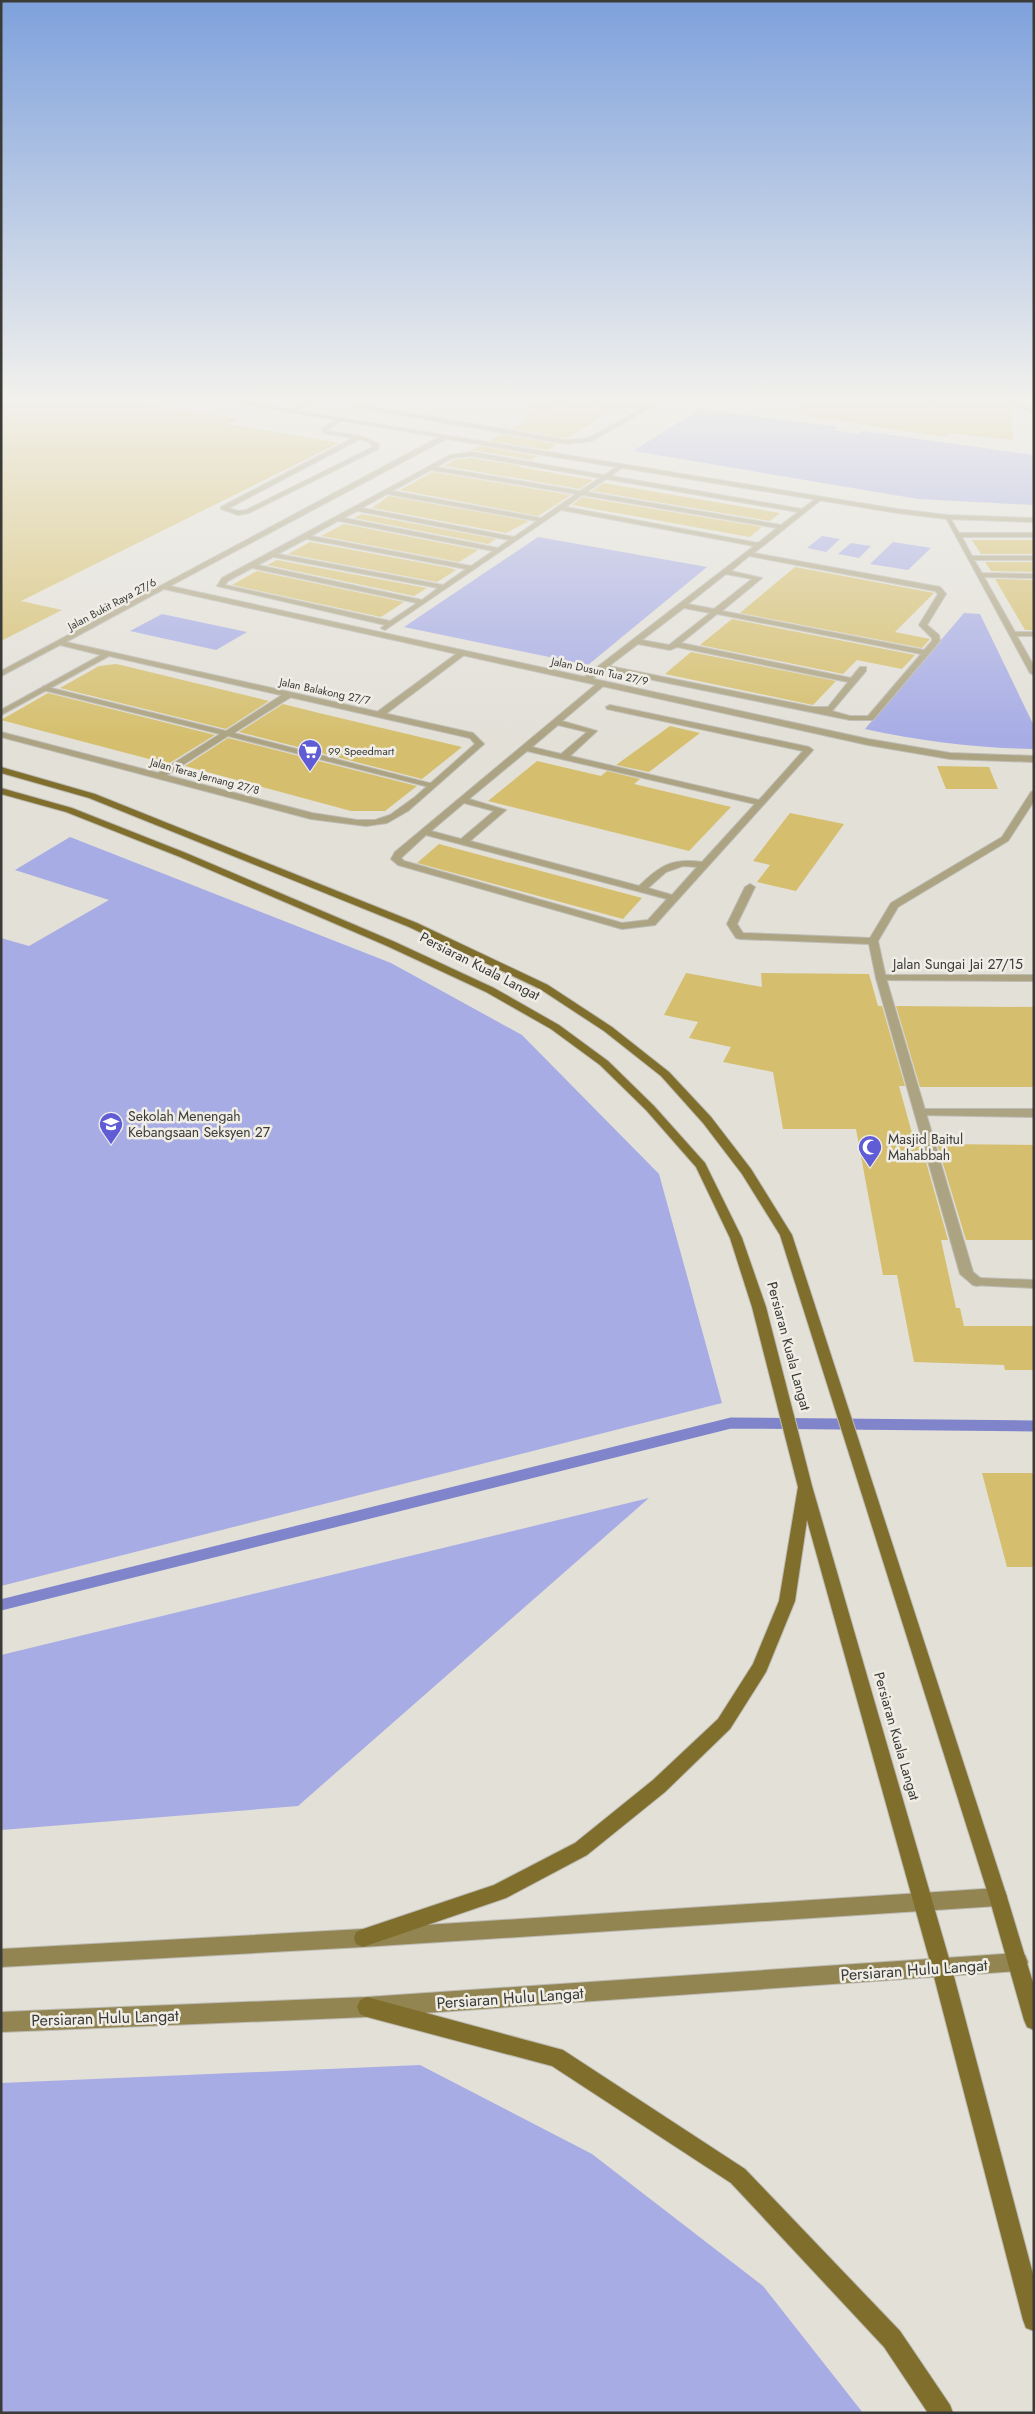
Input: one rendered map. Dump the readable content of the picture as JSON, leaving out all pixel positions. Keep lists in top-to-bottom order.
{
  "streets": {
    "main road": ["Persiaran Kuala Langat", "Persiaran Hulu Langat"],
    "street": [
      "Jalan Bukit Raya 27/6",
      "Jalan Dusun Tua 27/9",
      "Jalan Balakong 27/7",
      "Jalan Teras Jernang 27/8",
      "Jalan Sungai Jai 27/15"
    ]
  },
  "crossings": [
    ["Jalan Bukit Raya 27/6", "Jalan Dusun Tua 27/9"],
    ["Jalan Bukit Raya 27/6", "Jalan Balakong 27/7"],
    ["Jalan Balakong 27/7", "Jalan Teras Jernang 27/8"],
    ["Persiaran Kuala Langat", "Persiaran Hulu Langat"]
  ],
  "places": {
    "supermarket": ["99 Speedmart"],
    "school or university": ["Sekolah Menengah Kebangsaan Seksyen 27"],
    "mosque": ["Masjid Baitul Mahabbah"]
  }
}
